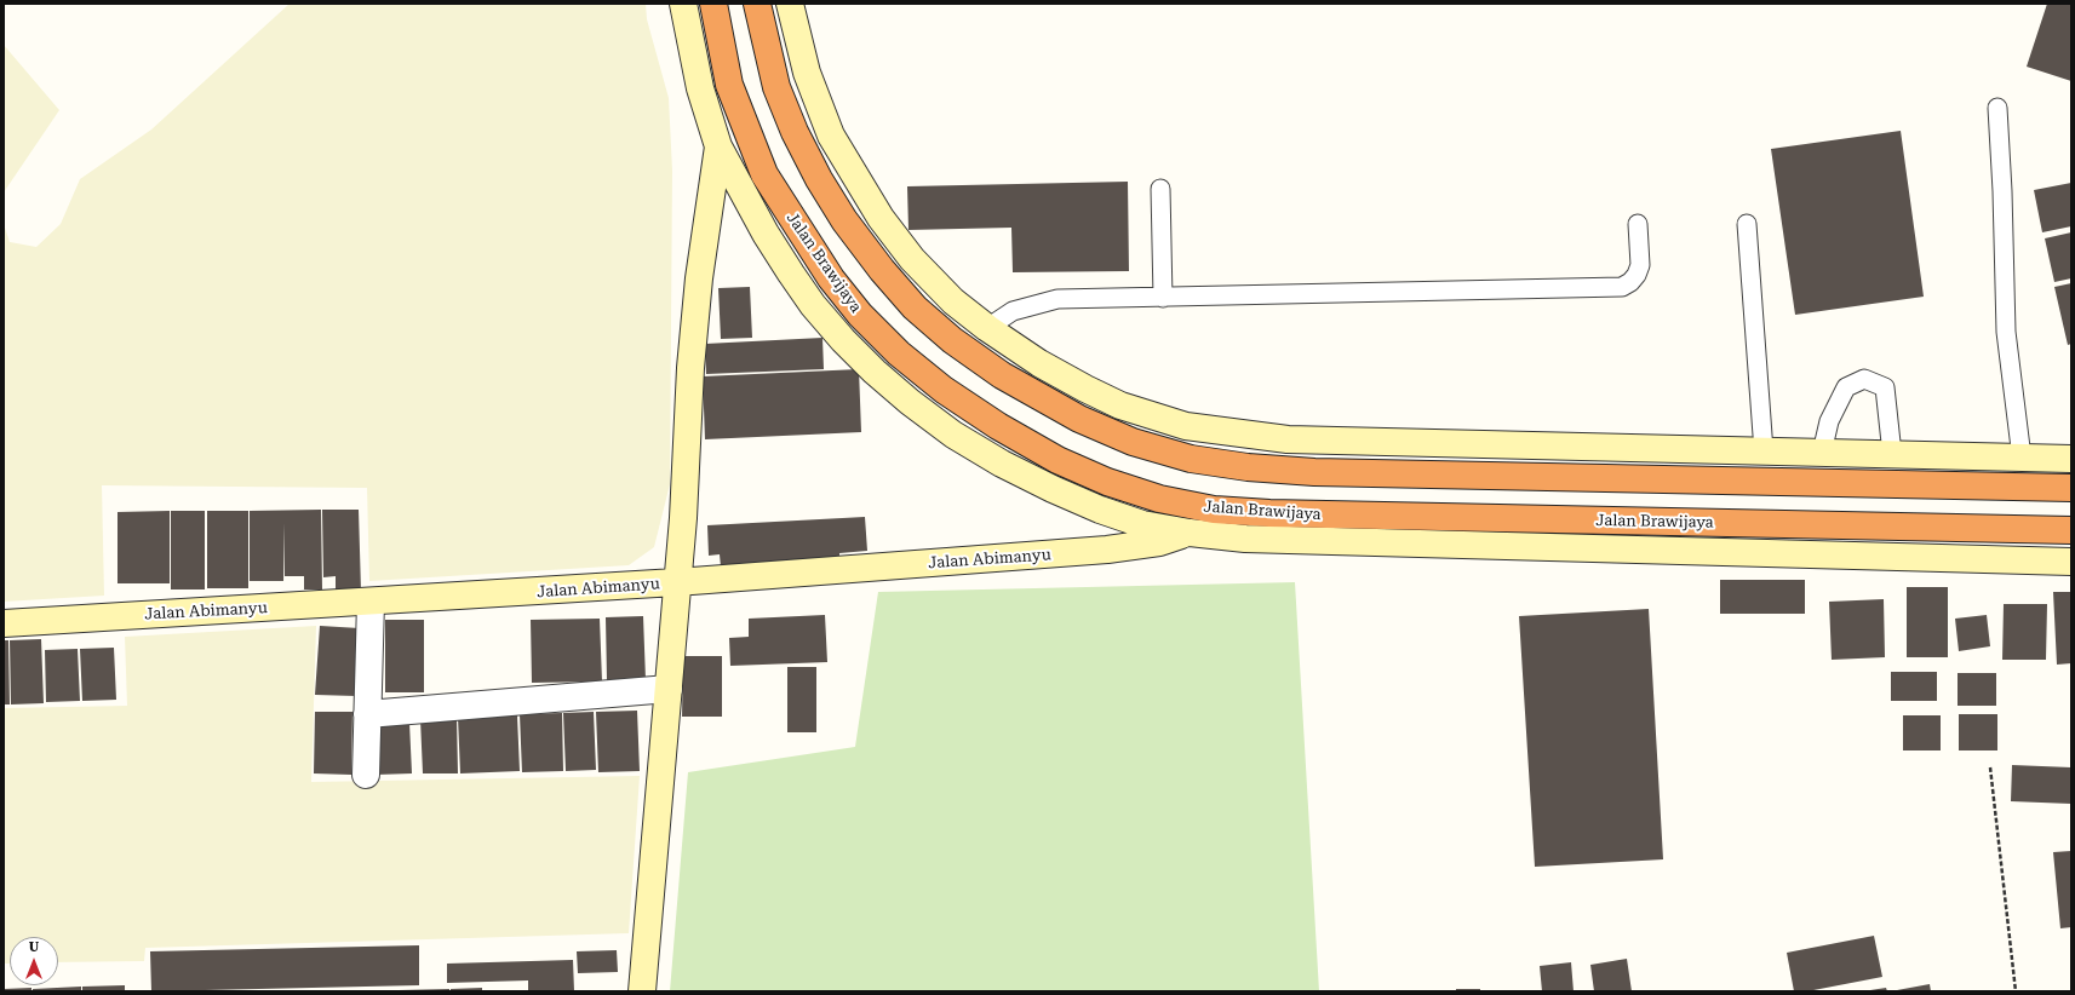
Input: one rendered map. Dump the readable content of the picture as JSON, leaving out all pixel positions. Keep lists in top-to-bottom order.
{
  "streets": {
    "highway": ["Jalan Brawijaya"],
    "street": ["Jalan Abimanyu"]
  },
  "north": "top"
}
